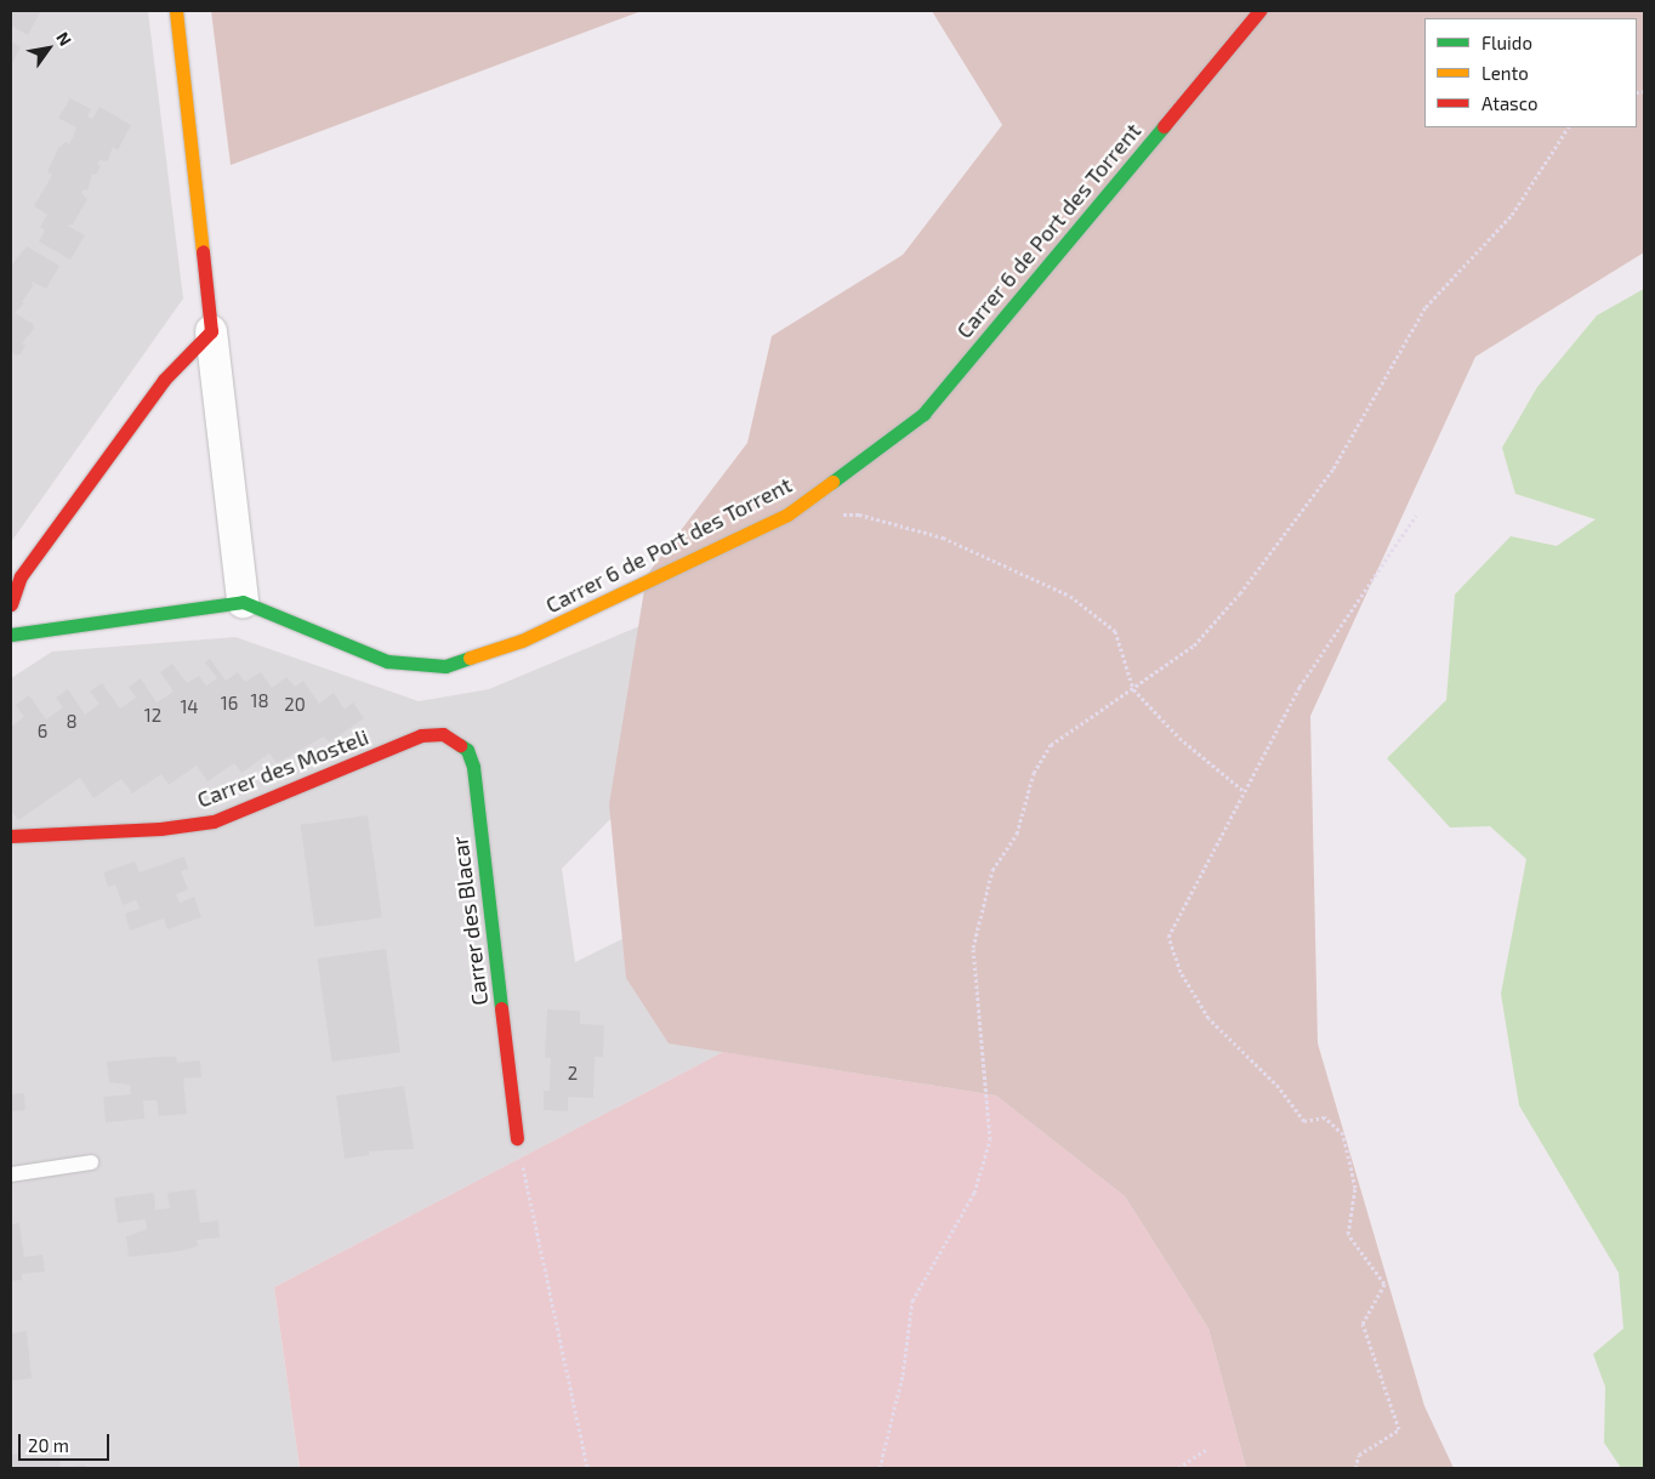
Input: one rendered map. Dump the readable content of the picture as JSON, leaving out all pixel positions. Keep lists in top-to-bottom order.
{
  "streets": {
    "street": ["Carrer 6 de Port des Torrent", "Carrer des Mosteli", "Carrer des Blacar"]
  },
  "crossings": [
    ["Carrer des Mosteli", "Carrer des Blacar"]
  ],
  "house_numbers": [
    "18",
    "16",
    "20",
    "14",
    "12",
    "8",
    "6",
    "2"
  ],
  "legend": ["Fluido", "Lento", "Atasco"],
  "scale_bar": "20 m",
  "north": "top right"
}
